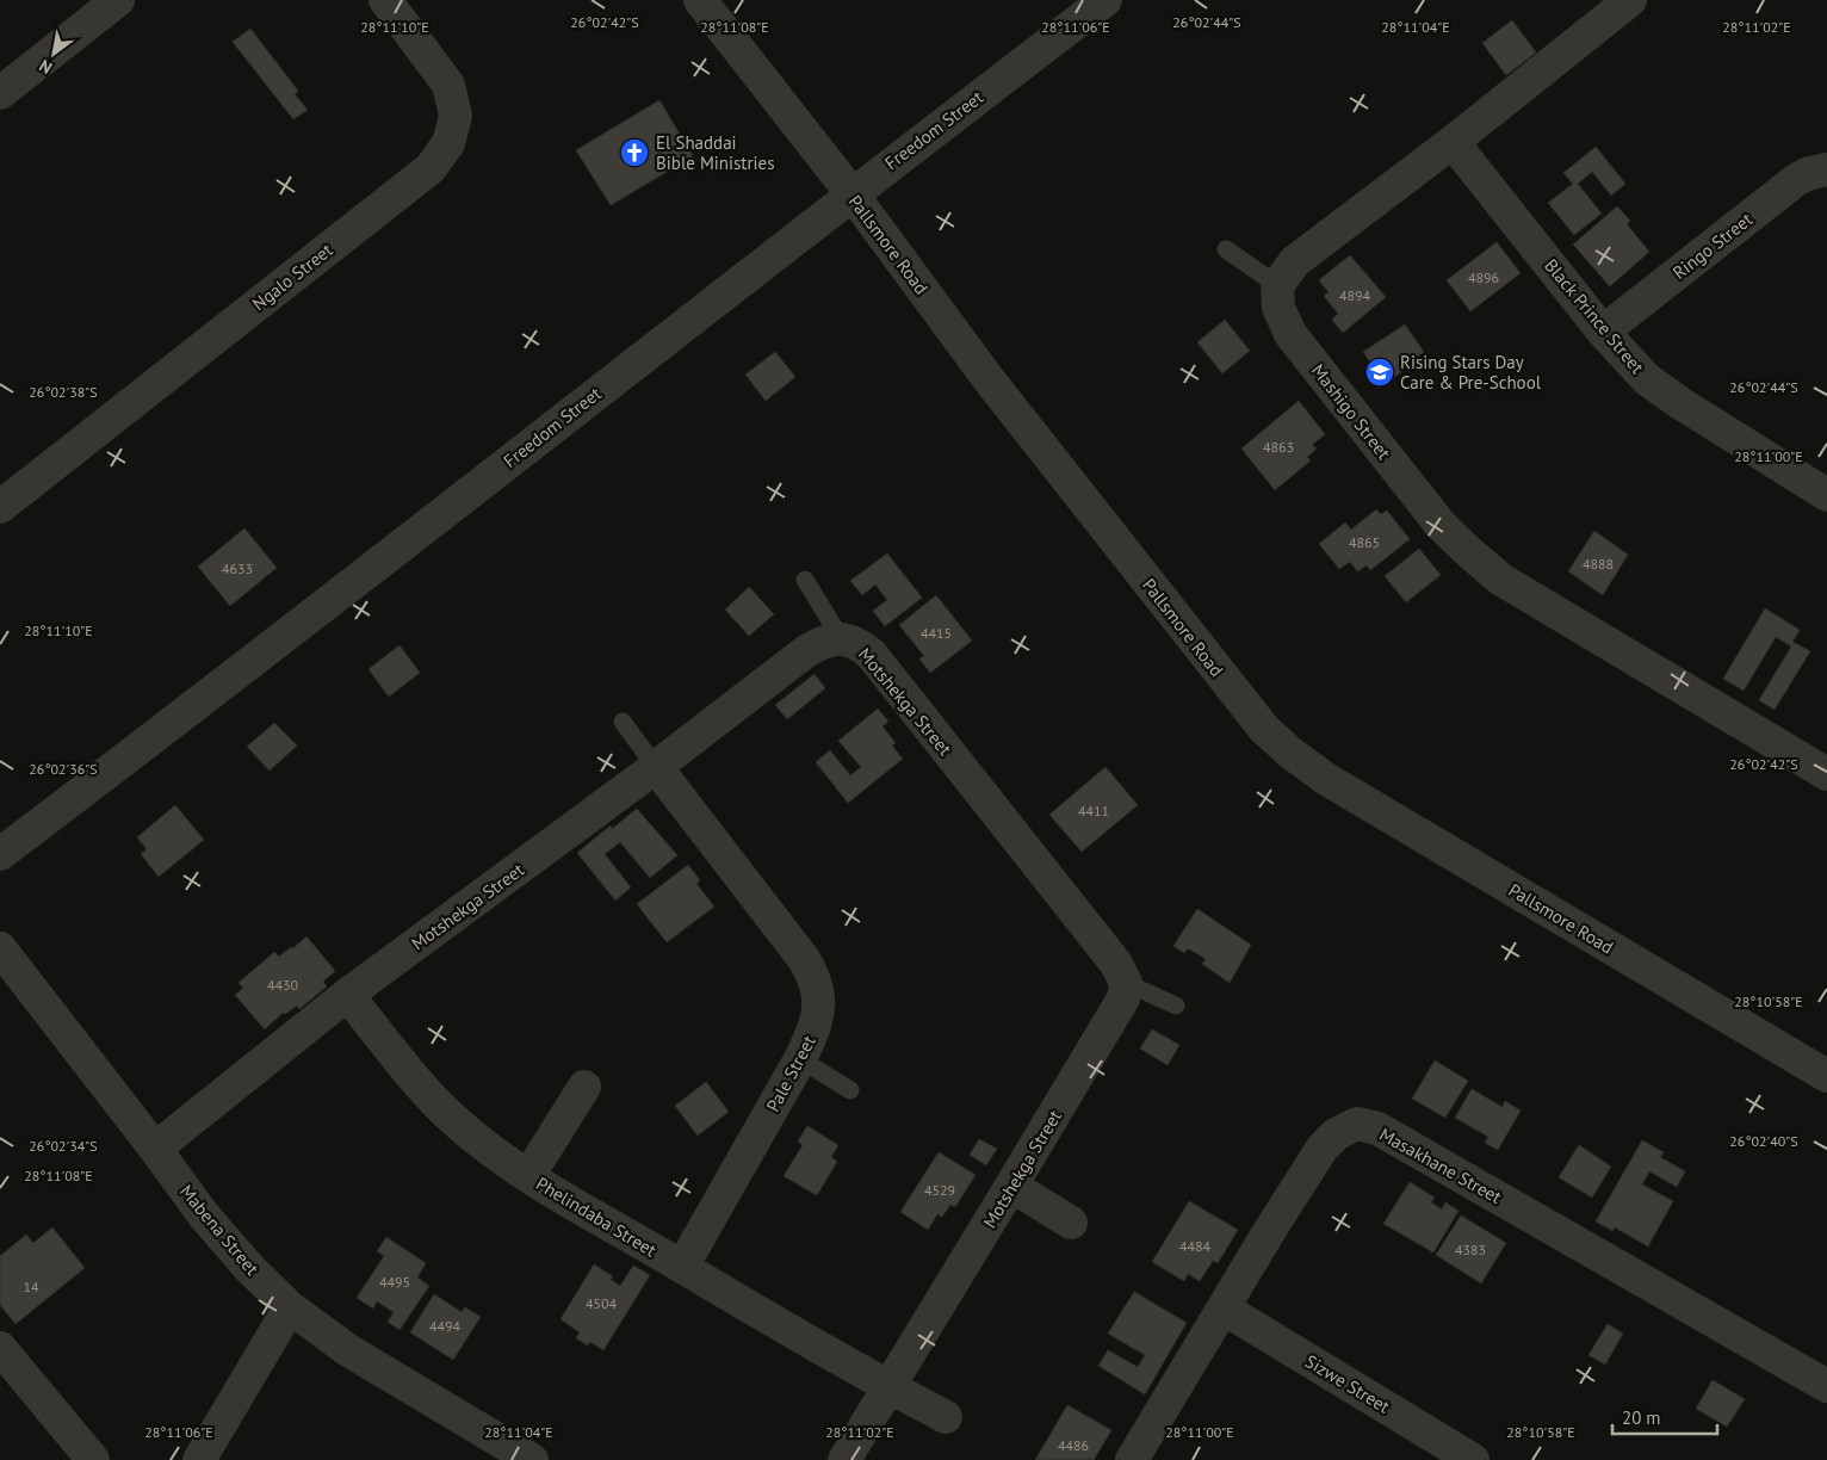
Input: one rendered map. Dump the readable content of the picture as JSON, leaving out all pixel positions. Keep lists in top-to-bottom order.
{
  "streets": {
    "street": [
      "Freedom Street",
      "Pallsmore Road",
      "Ringo Street",
      "Ngalo Street",
      "Black Prince Street",
      "Mashigo Street",
      "Motshekga Street",
      "Pale Street",
      "Masakhane Street",
      "Phelindaba Street",
      "Mabena Street",
      "Sizwe Street"
    ]
  },
  "crossings": [
    ["Freedom Street", "Pallsmore Road"],
    ["Ringo Street", "Black Prince Street"],
    ["Motshekga Street", "Pale Street"],
    ["Motshekga Street", "Phelindaba Street"],
    ["Motshekga Street", "Mabena Street"],
    ["Pale Street", "Phelindaba Street"],
    ["Masakhane Street", "Sizwe Street"]
  ],
  "places": {
    "church": ["El Shaddai Bible Ministries"],
    "school or university": ["Rising Stars Day Care & Pre-School"]
  },
  "house_numbers": [
    "4896",
    "4894",
    "4863",
    "4865",
    "4888",
    "4633",
    "4415",
    "4411",
    "4430",
    "4529",
    "4484",
    "4383",
    "4495",
    "14",
    "4504",
    "4494",
    "4486"
  ],
  "scale_bar": "20 m",
  "north": "bottom left",
  "coordinates": [
    "26°02'42\"S",
    "26°02'44\"S",
    "28°11'10\"E",
    "28°11'08\"E",
    "28°11'06\"E",
    "28°11'04\"E",
    "28°11'02\"E",
    "26°02'38\"S",
    "28°11'00\"E",
    "26°02'36\"S",
    "28°10'58\"E",
    "26°02'40\"S",
    "26°02'34\"S"
  ]
}
